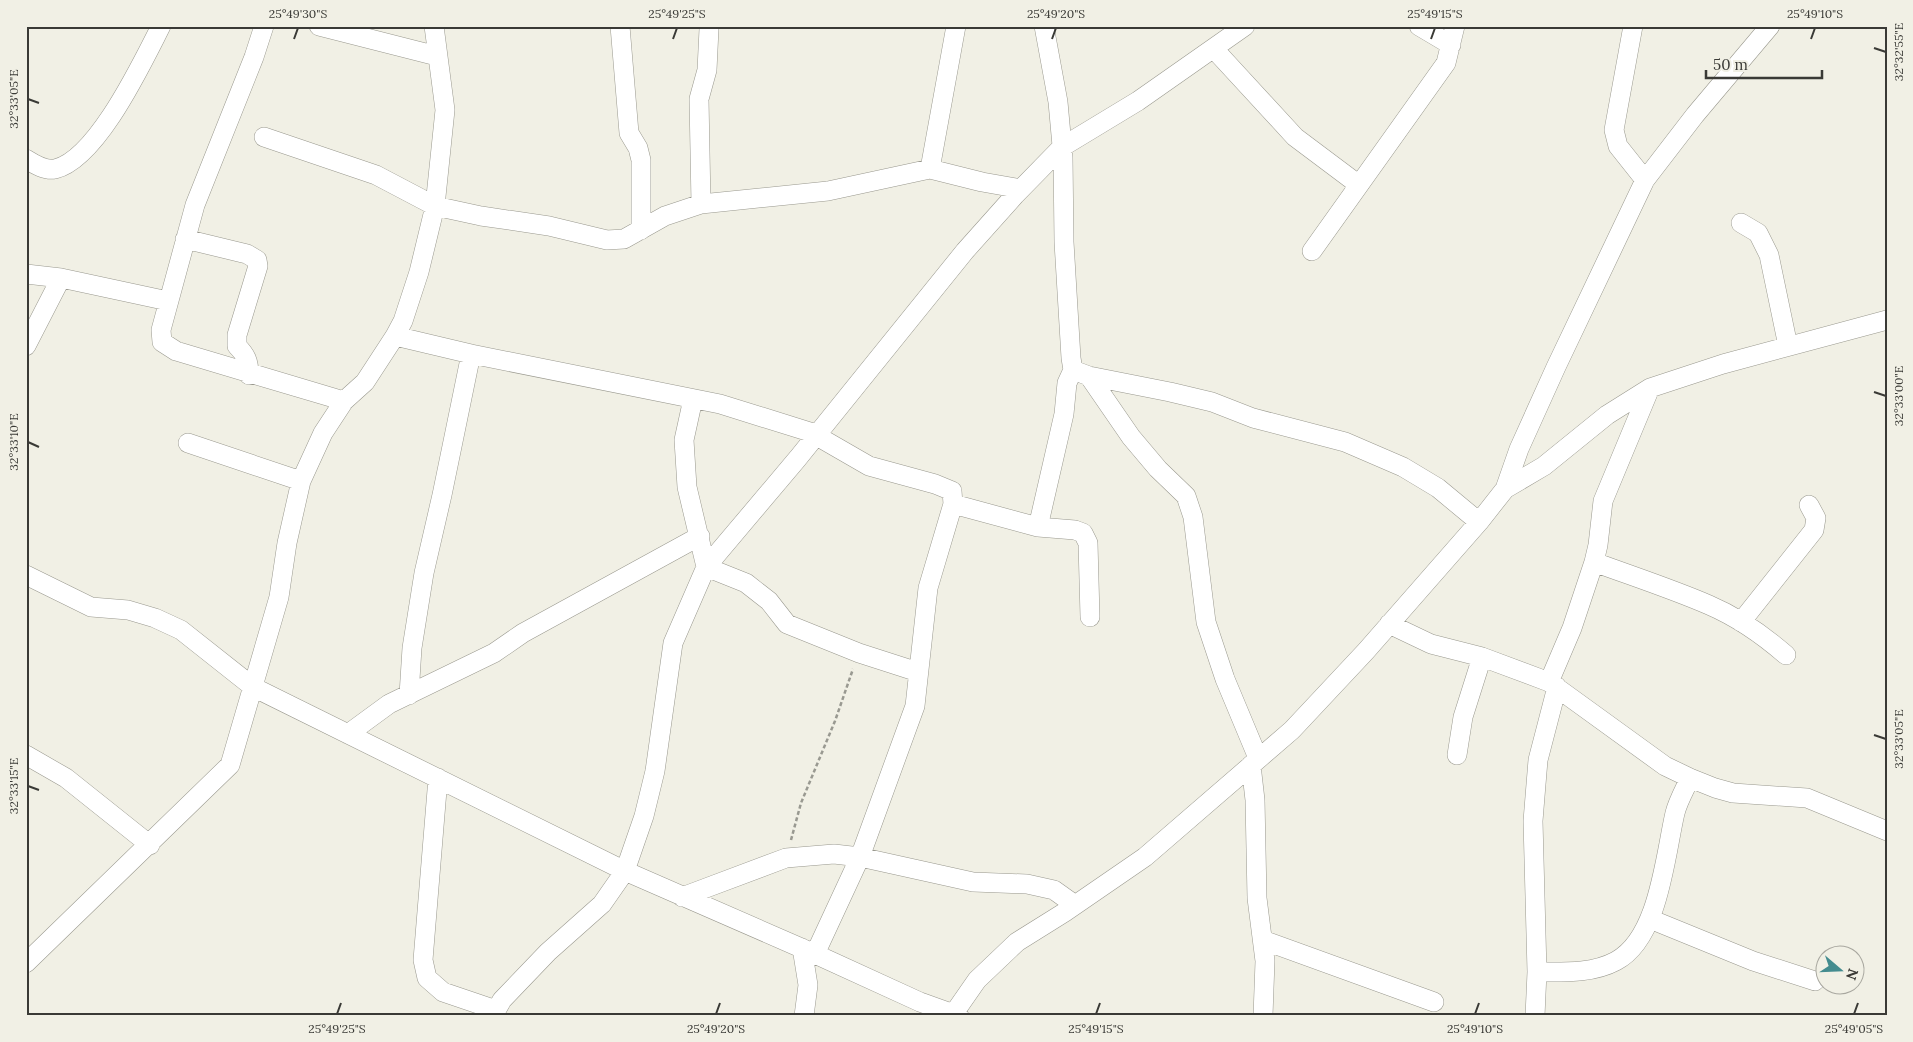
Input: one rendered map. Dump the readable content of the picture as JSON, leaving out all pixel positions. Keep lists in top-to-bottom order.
{
  "scale_bar": "50 m",
  "north": "right",
  "coordinates": [
    "25°49'30\"S",
    "25°49'25\"S",
    "25°49'20\"S",
    "25°49'15\"S",
    "25°49'10\"S",
    "32°32'55\"E",
    "32°33'05\"E",
    "32°33'00\"E",
    "32°33'10\"E",
    "32°33'15\"E",
    "25°49'05\"S"
  ]
}
